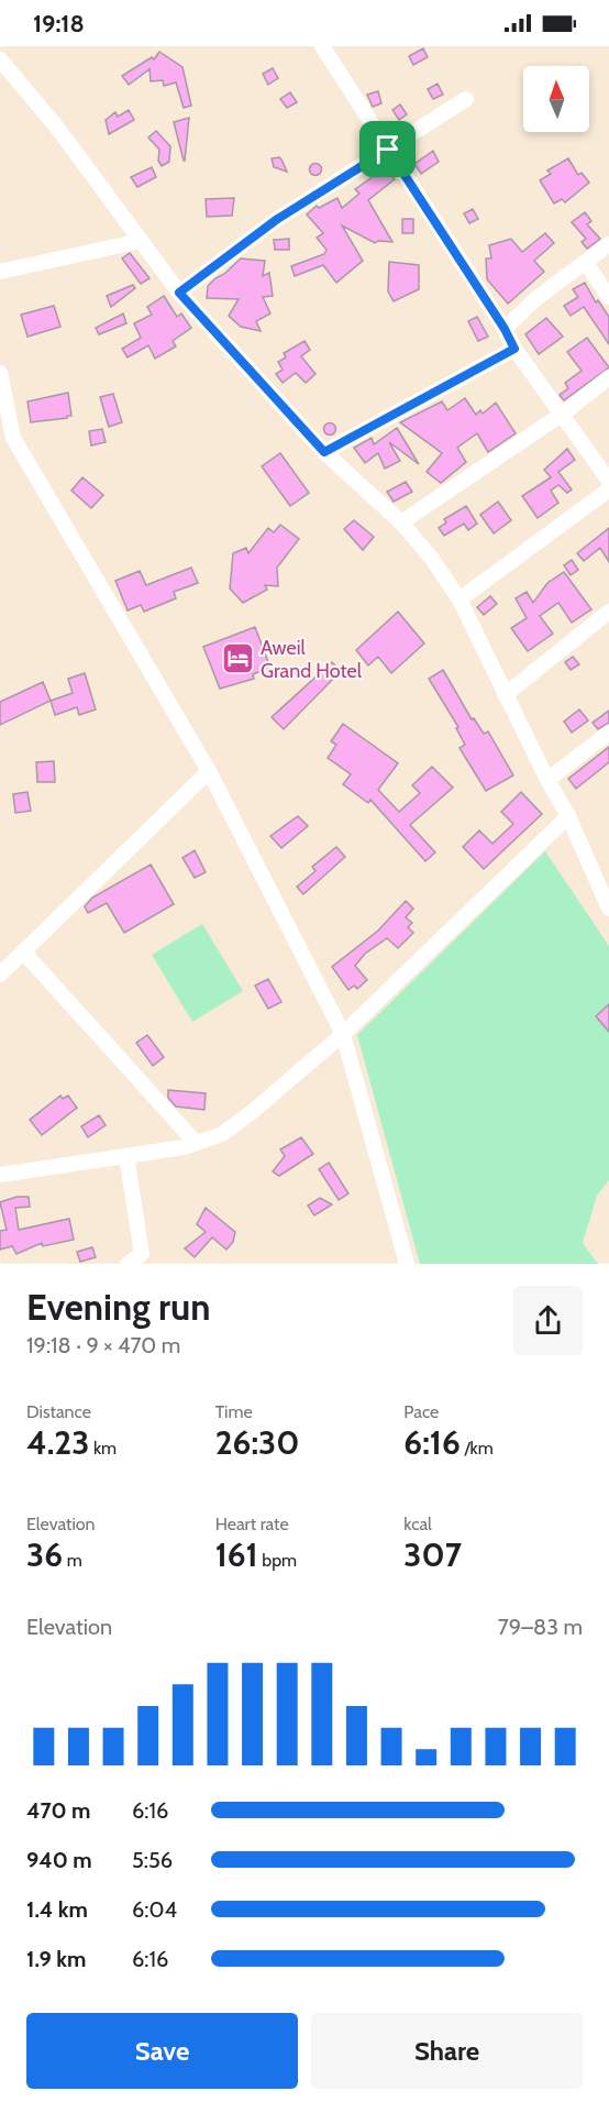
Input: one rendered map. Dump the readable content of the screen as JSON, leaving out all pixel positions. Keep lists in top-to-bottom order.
{
  "places": {
    "hotel": ["Aweil Grand Hotel"]
  },
  "north": "top",
  "page": {
    "status": "19:18",
    "heading": ["Evening run", "19:18 · 9 × 470 m"],
    "stats": [
      ["Distance", "4.23 km"],
      ["Time", "26:30"],
      ["Pace", "6:16 /km"],
      ["Elevation", "36 m"],
      ["Heart rate", "161 bpm"],
      ["kcal", "307"]
    ],
    "chart": ["Elevation", "79–83 m"],
    "list": [
      {
        "name": "470 m",
        "note": "6:16"
      },
      {
        "name": "940 m",
        "note": "5:56"
      },
      {
        "name": "1.4 km",
        "note": "6:04"
      },
      {
        "name": "1.9 km",
        "note": "6:16"
      }
    ],
    "buttons": ["Save", "Share"]
  }
}
